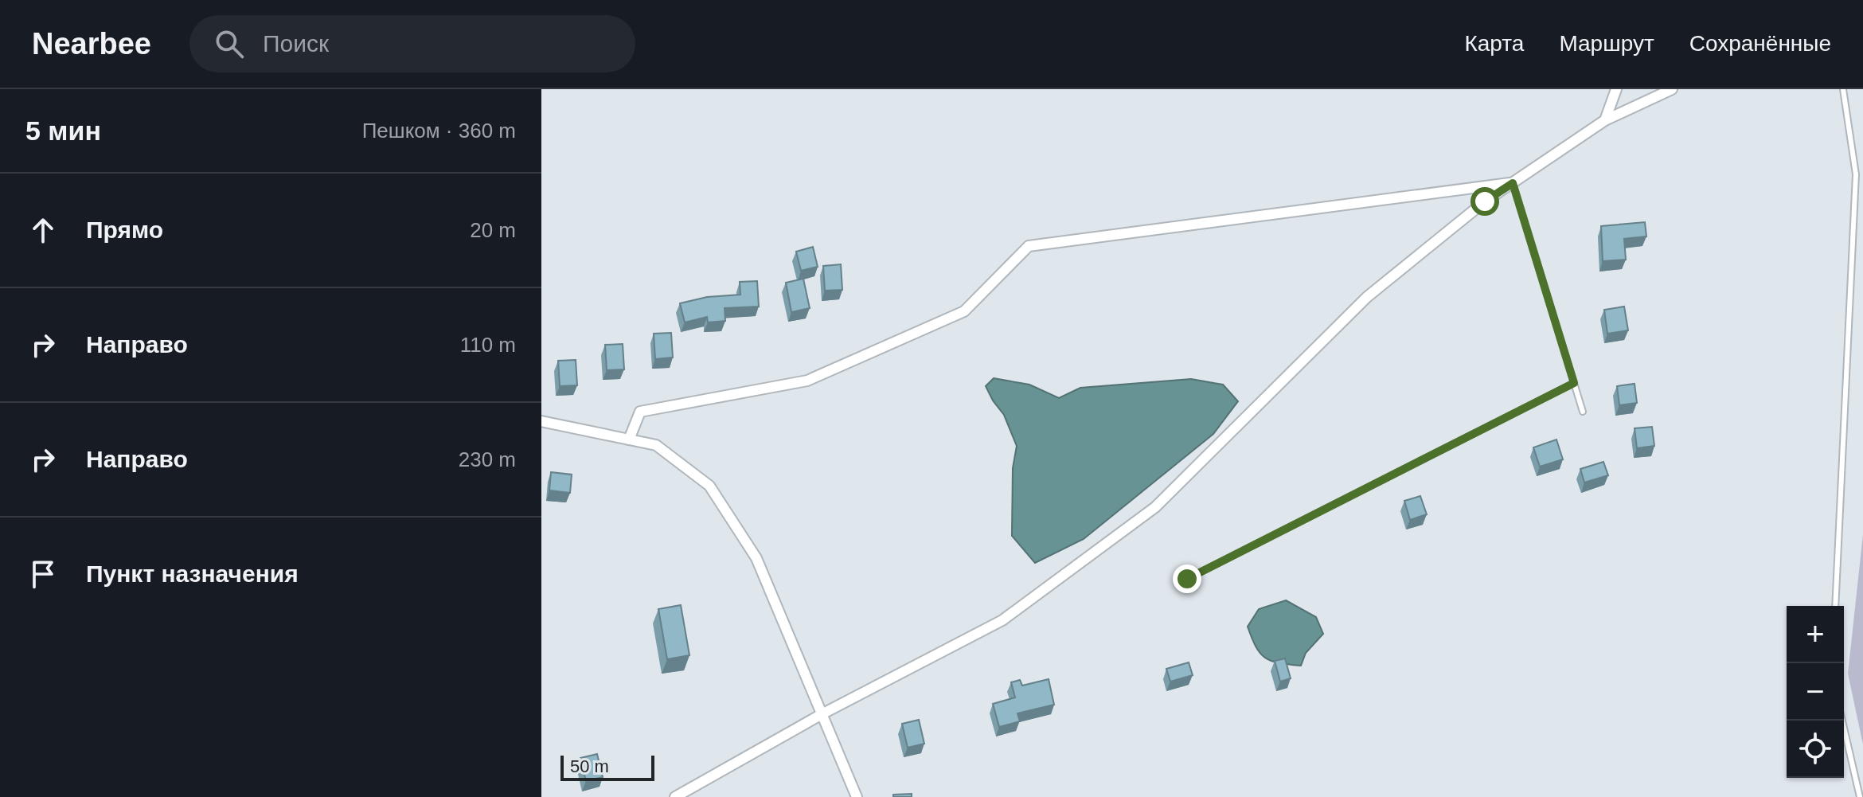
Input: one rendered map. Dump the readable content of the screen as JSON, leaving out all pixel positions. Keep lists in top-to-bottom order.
{
  "scale_bar": "50 m",
  "page": {
    "header": "Nearbee",
    "search": "Поиск",
    "nav": ["Карта", "Маршрут", "Сохранённые"],
    "heading": ["5 мин", "Пешком · 360 m"],
    "list": [
      ["Прямо", "20 m"],
      ["Направо", "110 m"],
      ["Направо", "230 m"],
      "Пункт назначения"
    ],
    "map_buttons": ["+", "−"],
    "scale": "50 m"
  }
}
